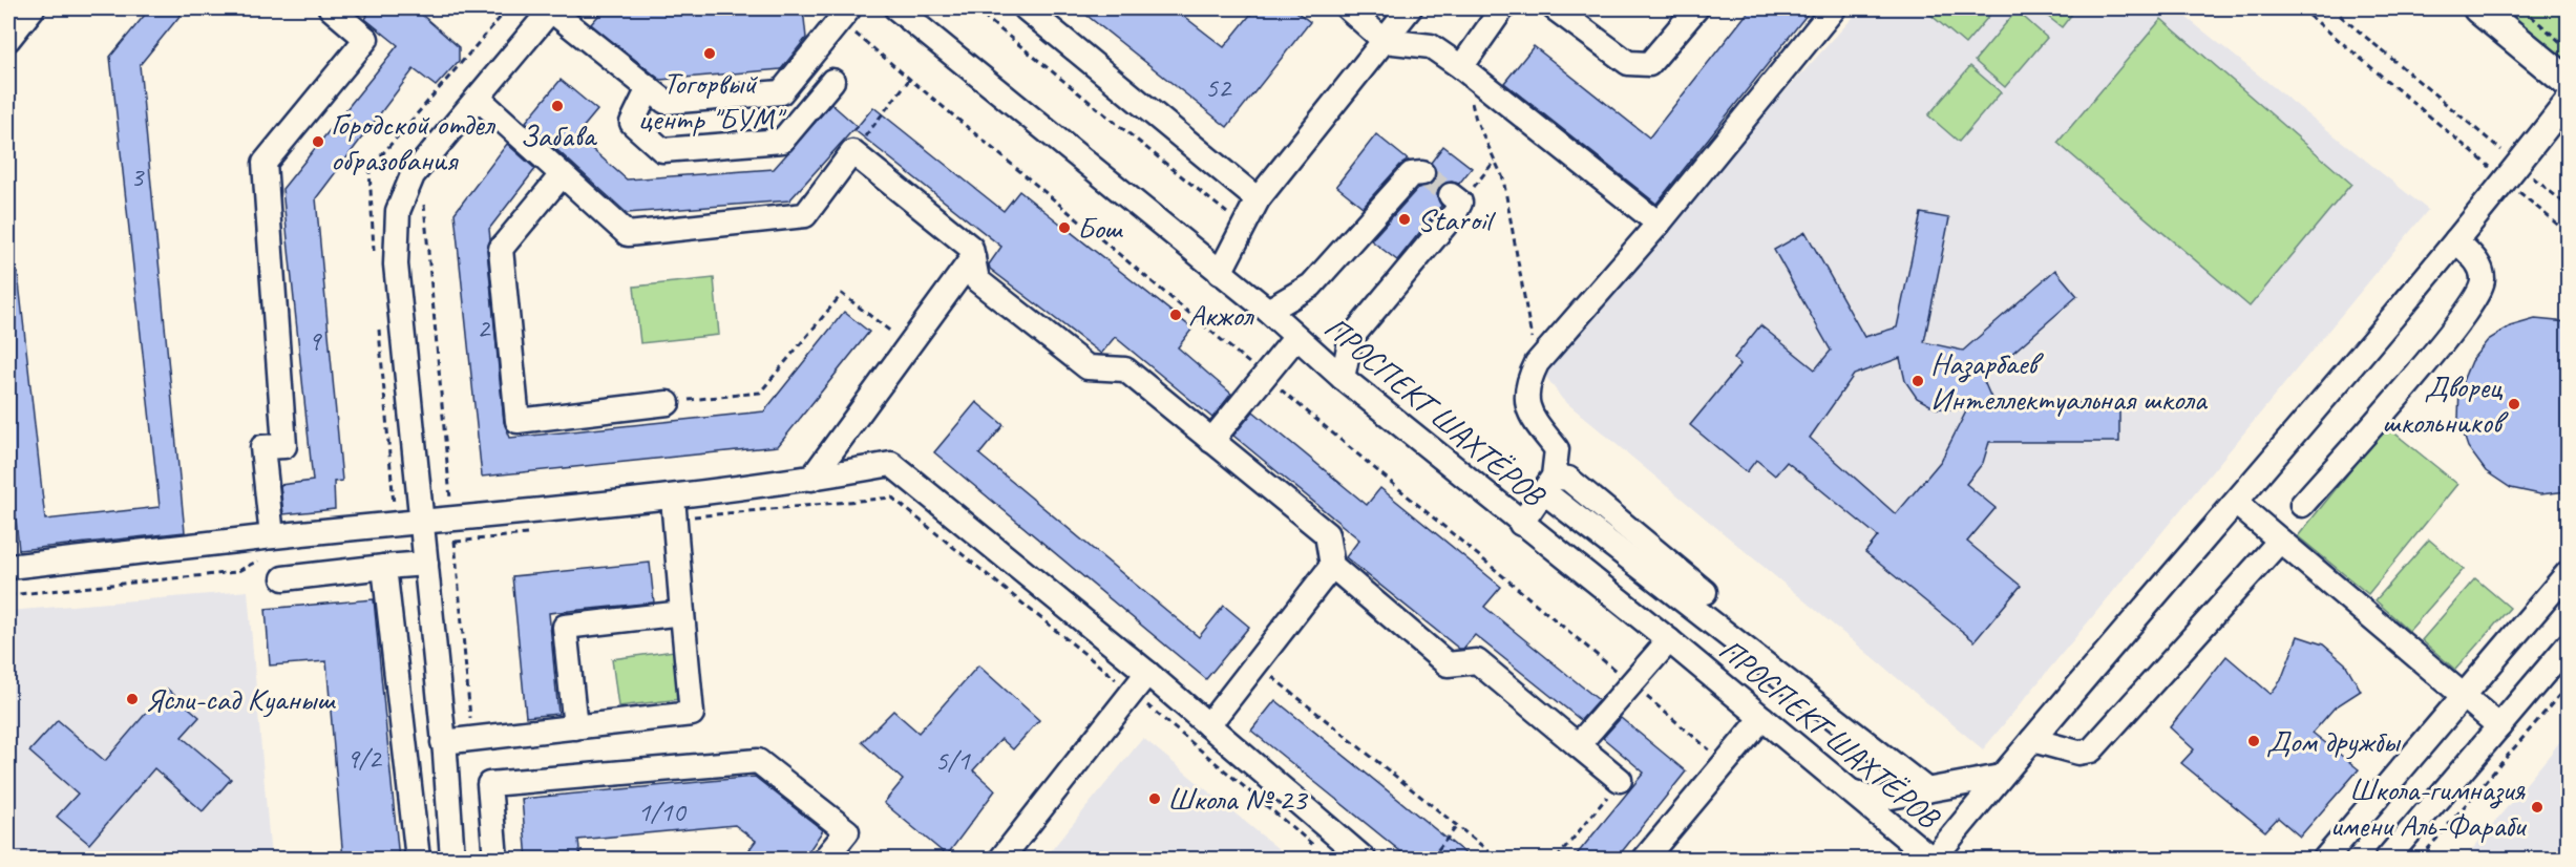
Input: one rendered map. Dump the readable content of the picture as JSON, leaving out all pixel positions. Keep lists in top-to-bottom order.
{
  "streets": {
    "street": ["ПРОСПЕКТ ШАХТЁРОВ"]
  },
  "places": [
    "Тогорвый центр \"БУМ\"",
    "Забава",
    "Городской отдел образования",
    "Staroil",
    "Бош",
    "Акжол",
    "Назарбаев Интеллектуальная школа",
    "Дворец школьников",
    "Ясли-сад Куаныш",
    "Дом дружбы",
    "Школа № 23",
    "Школа-гимназия имени Аль-Фараби"
  ],
  "house_numbers": [
    "52",
    "3",
    "2",
    "9",
    "9/2",
    "5/1",
    "1/10"
  ]
}
